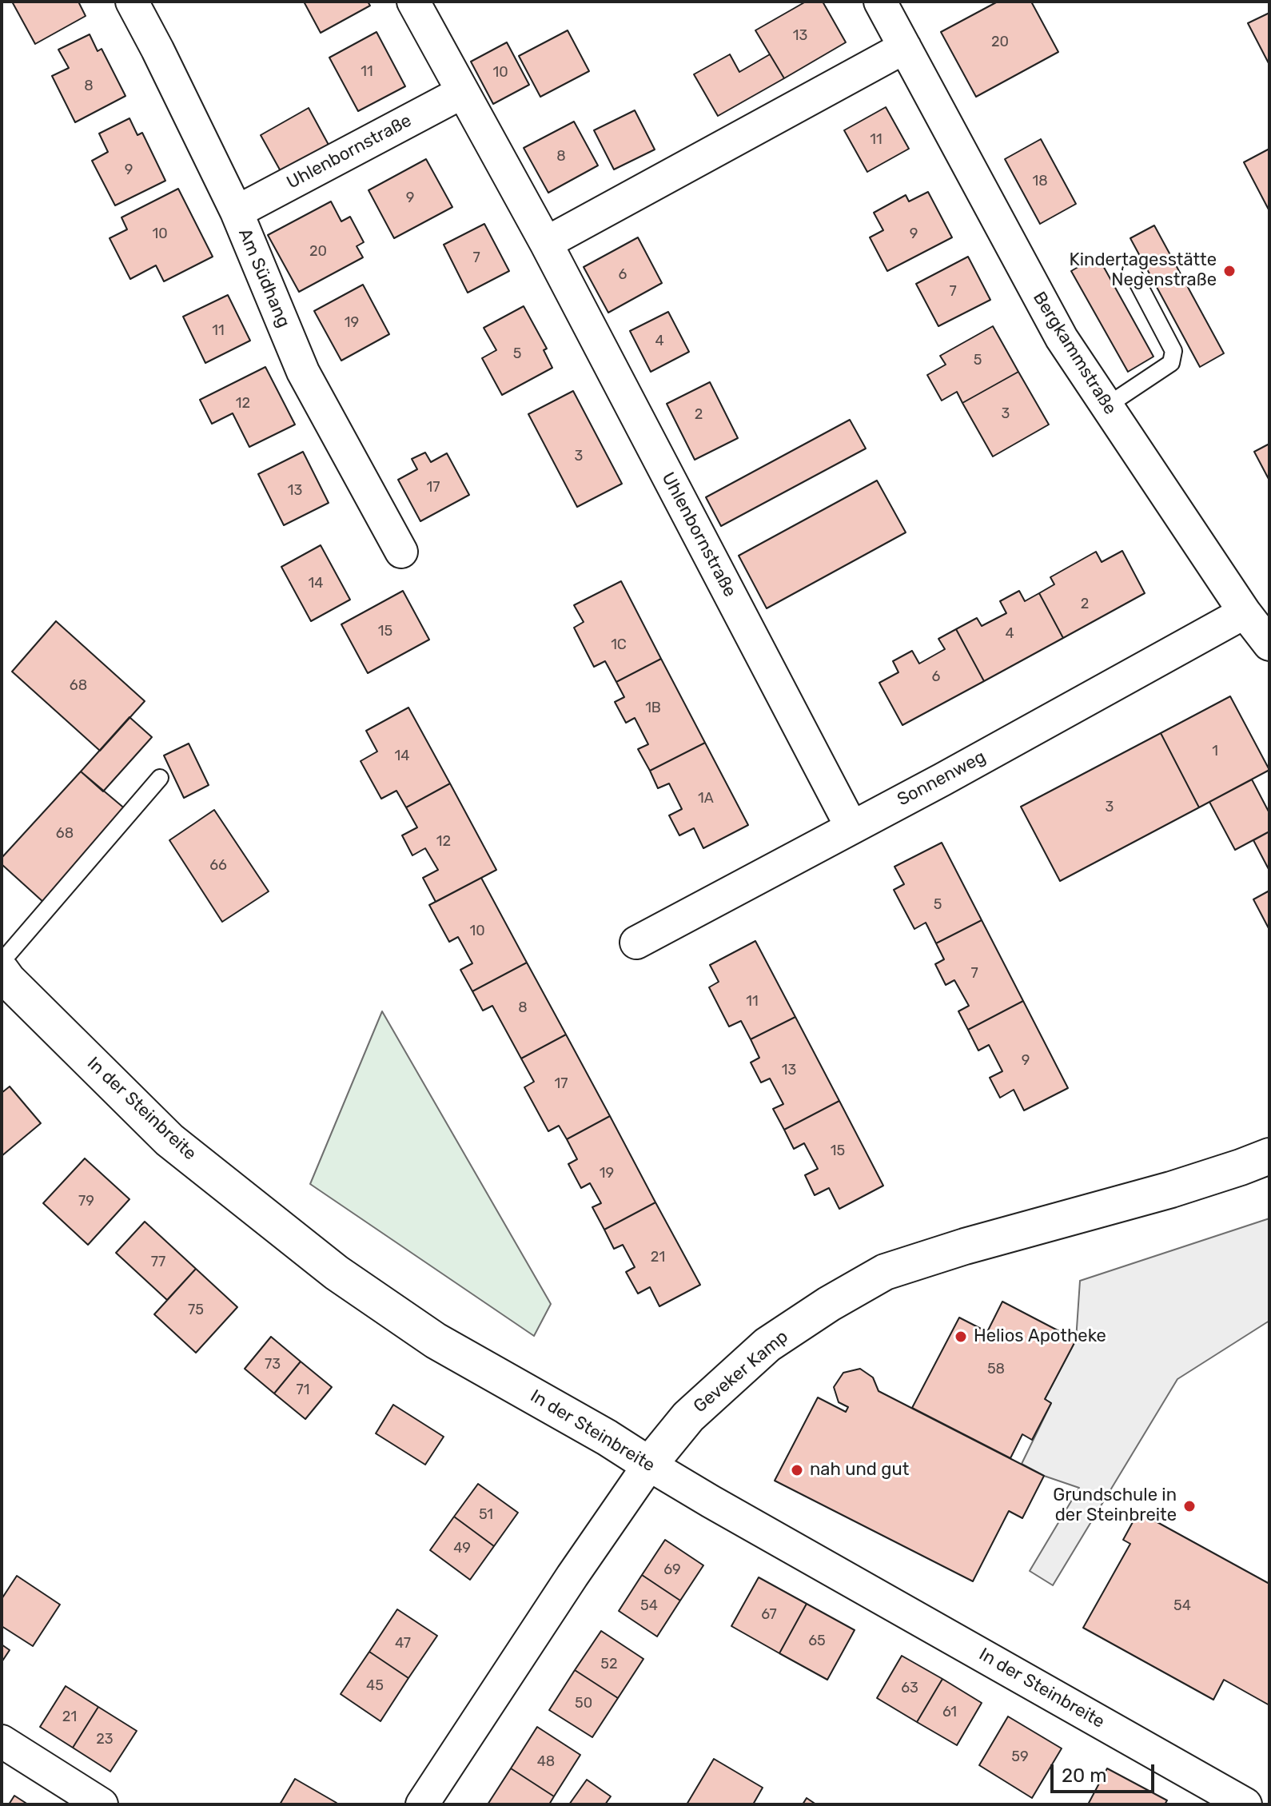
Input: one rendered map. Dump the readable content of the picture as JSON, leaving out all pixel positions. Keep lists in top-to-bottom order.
{
  "streets": {
    "street": [
      "Uhlenbornstraße",
      "Am Südhang",
      "Bergkammstraße",
      "Sonnenweg",
      "In der Steinbreite",
      "Geveker Kamp"
    ]
  },
  "crossings": [
    ["Uhlenbornstraße", "Am Südhang"],
    ["Uhlenbornstraße", "Sonnenweg"],
    ["Bergkammstraße", "Sonnenweg"],
    ["In der Steinbreite", "Geveker Kamp"]
  ],
  "places": [
    "Kindertagesstätte Negenstraße",
    "Helios Apotheke",
    "nah und gut",
    "Grundschule in der Steinbreite"
  ],
  "house_numbers": [
    "13",
    "20",
    "11",
    "10",
    "8",
    "11",
    "8",
    "9",
    "18",
    "9",
    "10",
    "9",
    "20",
    "7",
    "6",
    "7",
    "19",
    "11",
    "4",
    "5",
    "5",
    "12",
    "3",
    "2",
    "3",
    "17",
    "13",
    "14",
    "2",
    "15",
    "4",
    "1C",
    "6",
    "68",
    "1B",
    "1",
    "14",
    "1A",
    "3",
    "68",
    "12",
    "66",
    "5",
    "10",
    "7",
    "11",
    "8",
    "9",
    "13",
    "17",
    "15",
    "19",
    "79",
    "21",
    "77",
    "75",
    "73",
    "58",
    "71",
    "51",
    "49",
    "69",
    "54",
    "54",
    "67",
    "65",
    "47",
    "52",
    "45",
    "63",
    "50",
    "61",
    "21",
    "23",
    "59",
    "48"
  ],
  "scale_bar": "20 m"
}
